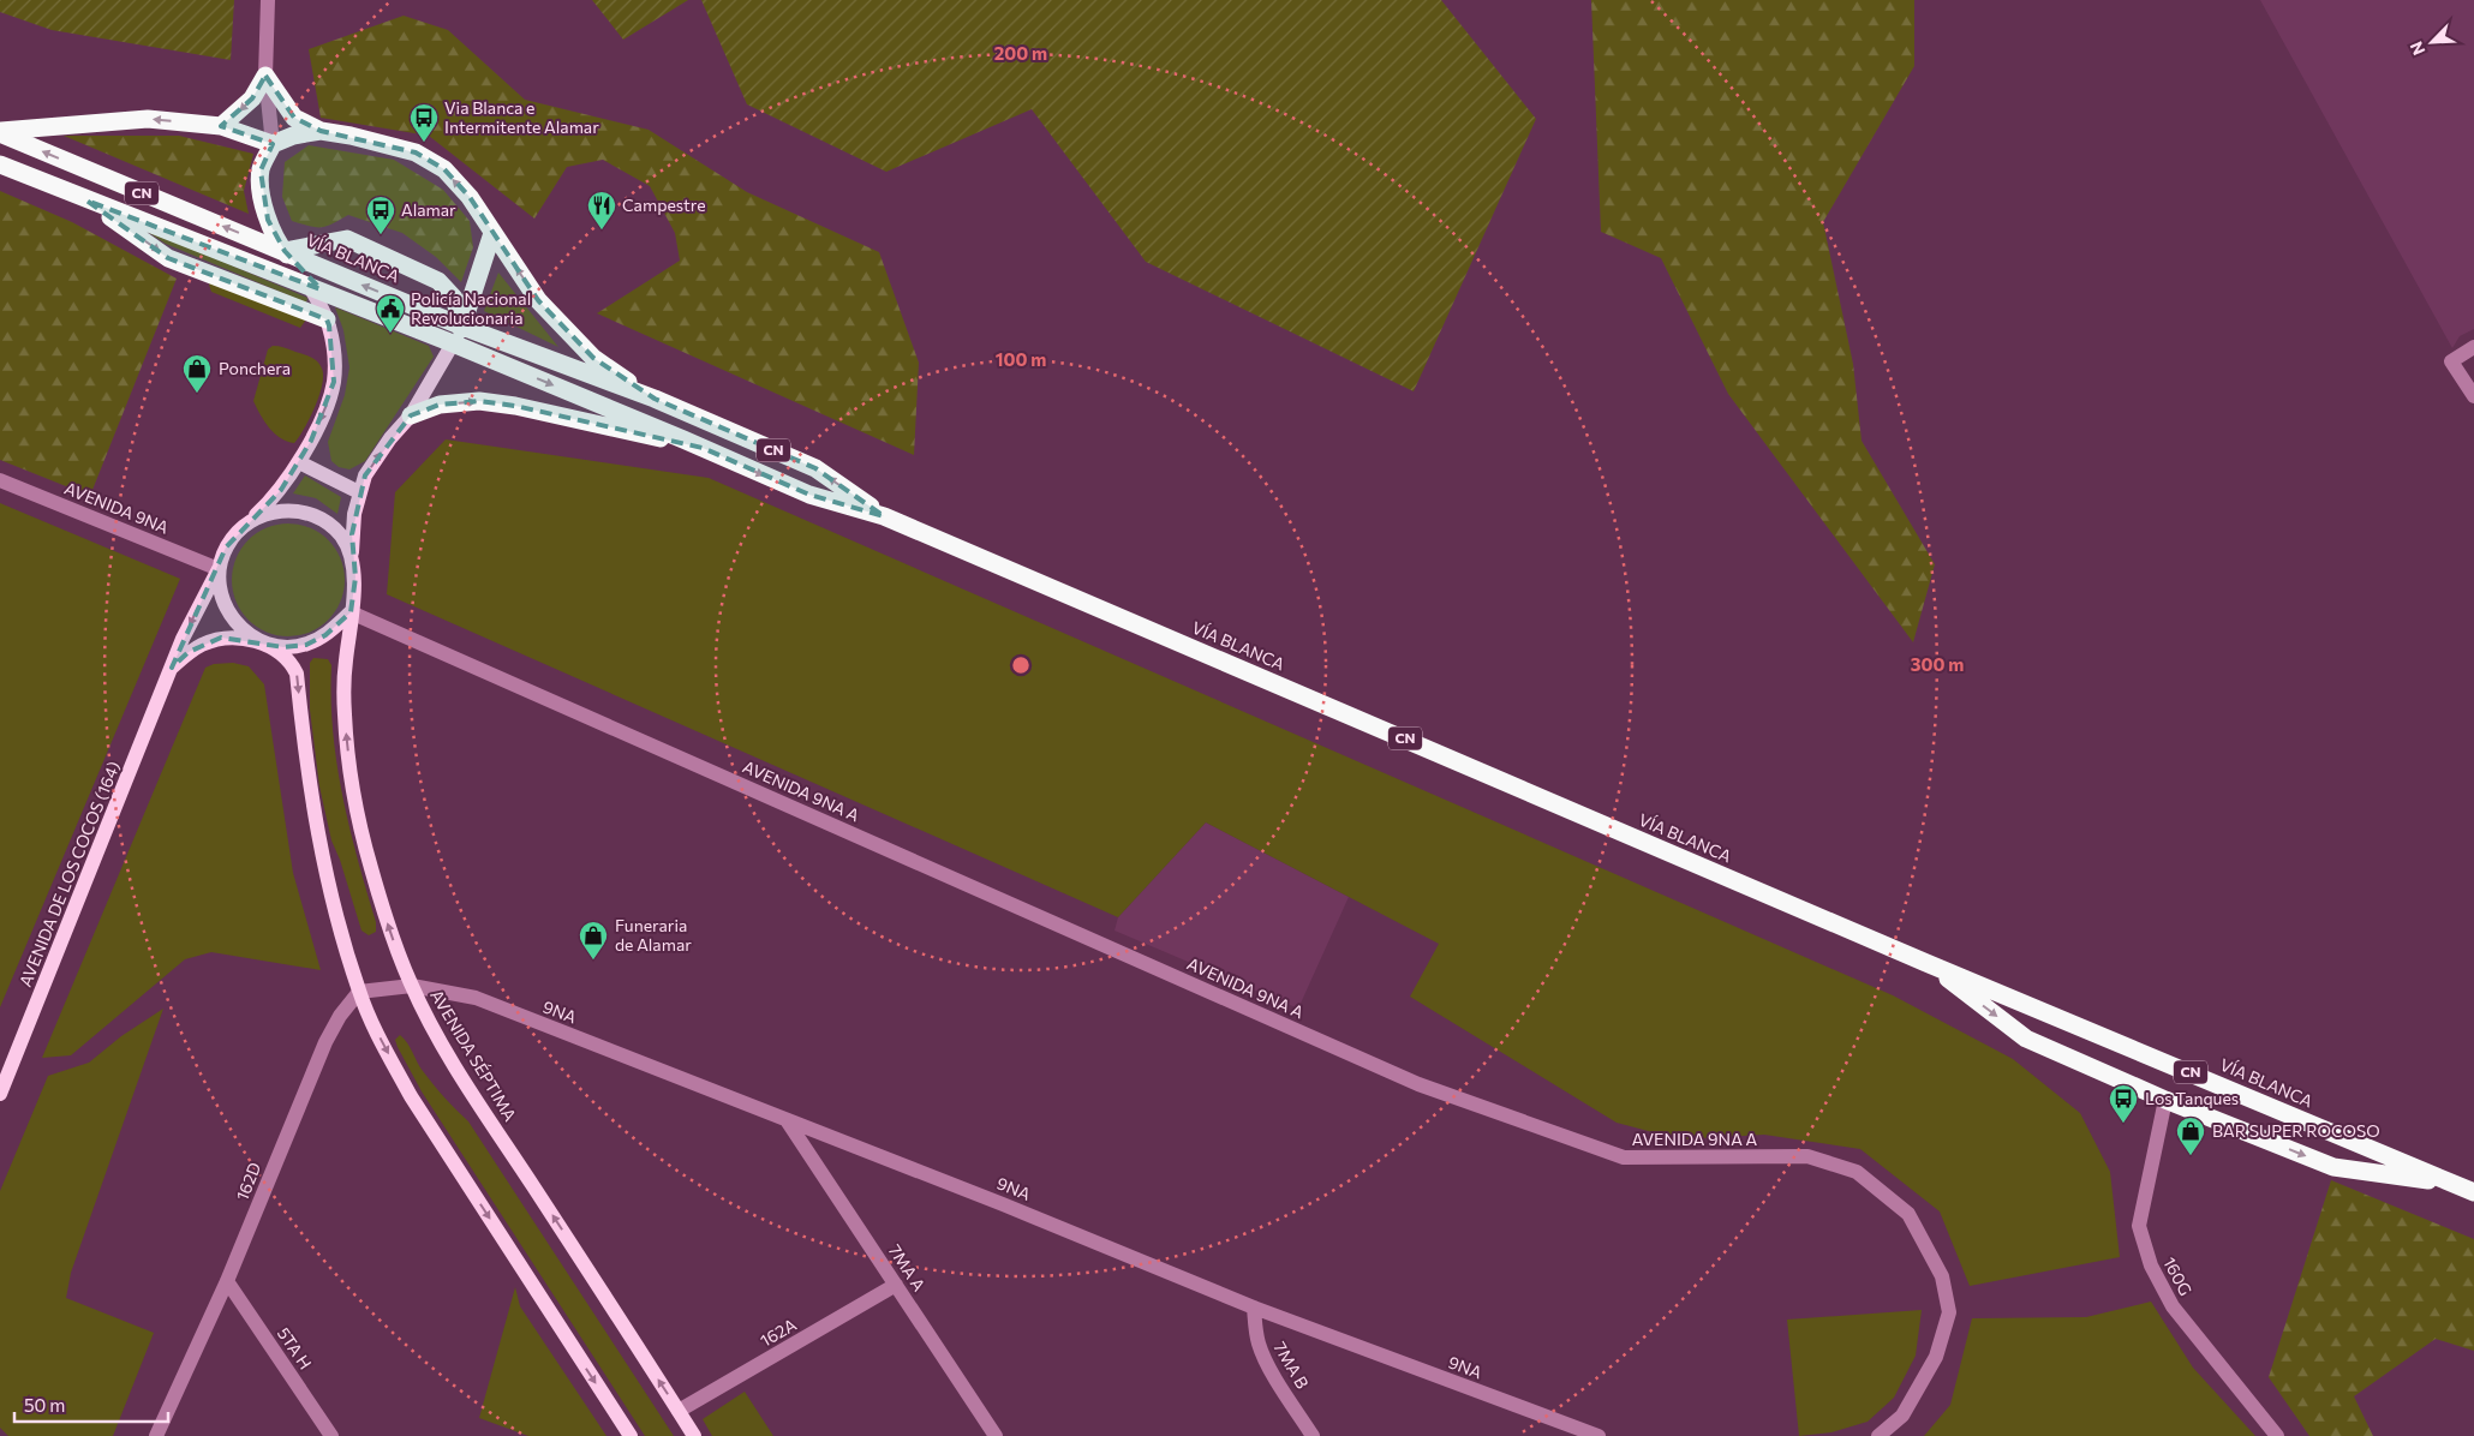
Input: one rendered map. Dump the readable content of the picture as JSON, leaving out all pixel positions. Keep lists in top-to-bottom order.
{
  "streets": {
    "highway": ["CN", "VÍA BLANCA"],
    "main road": ["AVENIDA DE LOS COCOS (164)", "AVENIDA SÉPTIMA"],
    "street": [
      "AVENIDA 9NA",
      "AVENIDA 9NA A",
      "9NA",
      "162D",
      "7MA A",
      "160G",
      "162A",
      "5TA H",
      "7MA B"
    ]
  },
  "crossings": [
    ["AVENIDA 9NA", "AVENIDA 9NA A"],
    ["AVENIDA 9NA", "AVENIDA DE LOS COCOS (164)"],
    ["AVENIDA 9NA", "AVENIDA SÉPTIMA"],
    ["AVENIDA 9NA A", "AVENIDA DE LOS COCOS (164)"],
    ["AVENIDA 9NA A", "AVENIDA SÉPTIMA"],
    ["AVENIDA DE LOS COCOS (164)", "AVENIDA SÉPTIMA"],
    ["9NA", "AVENIDA SÉPTIMA"],
    ["9NA", "7MA A"],
    ["9NA", "7MA B"],
    ["AVENIDA SÉPTIMA", "162A"],
    ["162D", "5TA H"],
    ["7MA A", "162A"]
  ],
  "places": {
    "bus stop": ["Via Blanca e Intermitente Alamar", "Alamar", "Los Tanques"],
    "restaurant": ["Campestre"],
    "public building": ["Policía Nacional Revolucionaria"],
    "shop": ["Ponchera", "Funeraria de Alamar", "BAR SUPER ROCOSO"]
  },
  "scale_bar": "50 m",
  "north": "bottom left",
  "rings": ["200 m", "100 m", "300 m"]
}
